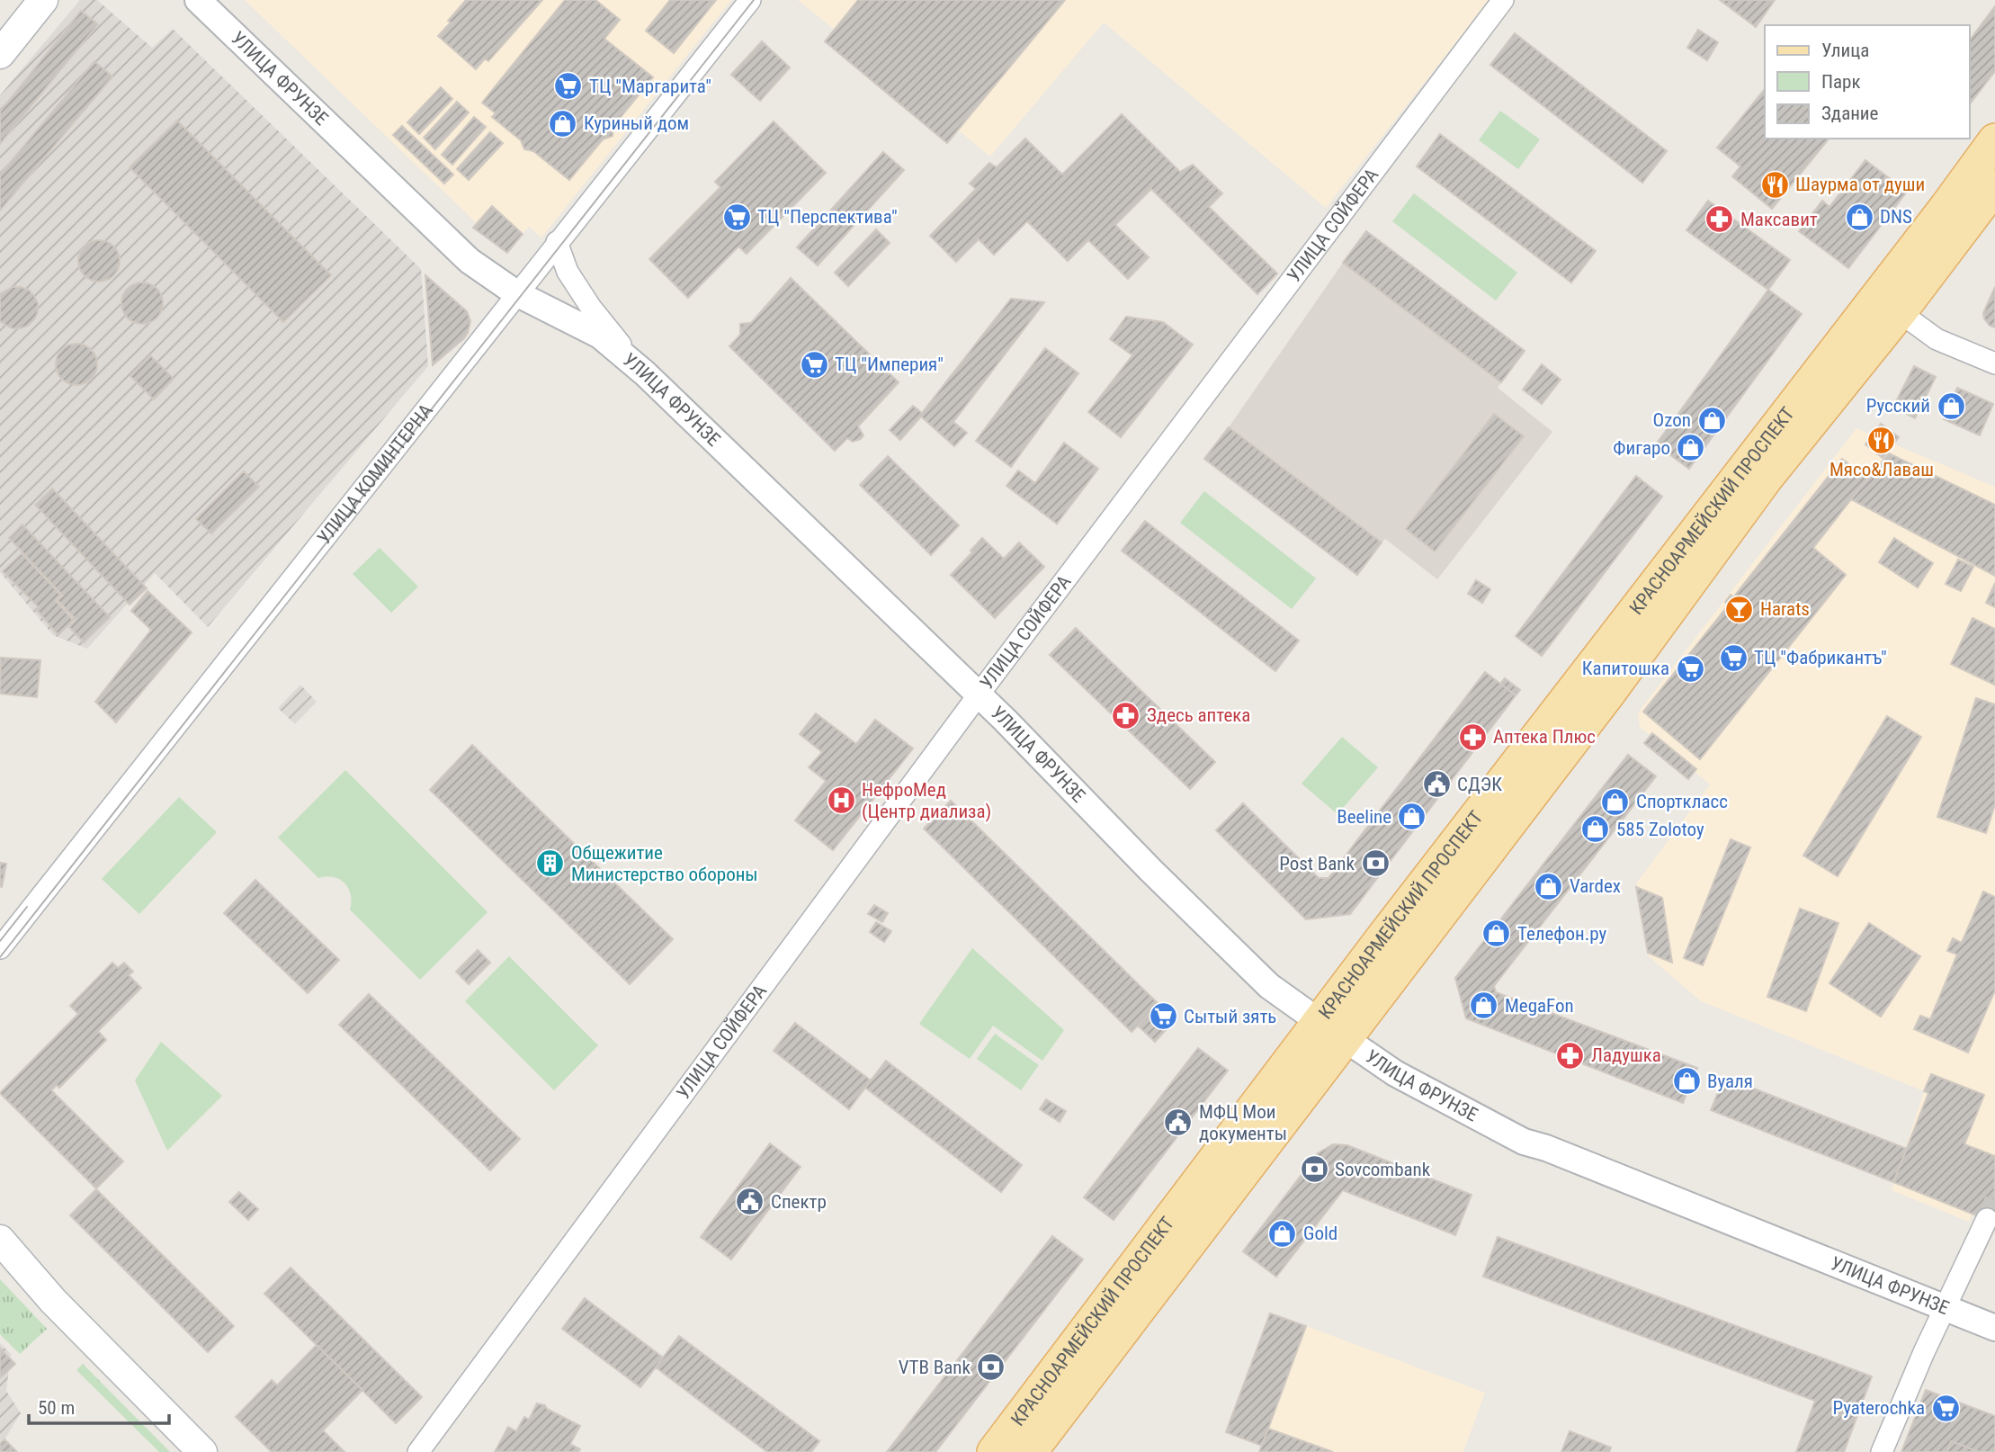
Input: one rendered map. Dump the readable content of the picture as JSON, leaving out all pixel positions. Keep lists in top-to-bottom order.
{
  "streets": {
    "main road": ["КРАСНОАРМЕЙСКИЙ ПРОСПЕКТ"],
    "street": ["УЛИЦА ФРУНЗЕ", "УЛИЦА СОЙФЕРА", "УЛИЦА КОМИНТЕРНА"]
  },
  "crossings": [
    ["УЛИЦА ФРУНЗЕ", "УЛИЦА СОЙФЕРА"],
    ["УЛИЦА ФРУНЗЕ", "УЛИЦА КОМИНТЕРНА"],
    ["УЛИЦА ФРУНЗЕ", "КРАСНОАРМЕЙСКИЙ ПРОСПЕКТ"]
  ],
  "places": {
    "supermarket": [
      "ТЦ \"Маргарита\"",
      "ТЦ \"Перспектива\"",
      "ТЦ \"Империя\"",
      "ТЦ \"Фабрикантъ\"",
      "Капитошка",
      "Сытый зять",
      "Pyaterochka"
    ],
    "shop": [
      "Куриный дом",
      "DNS",
      "Русский",
      "Ozon",
      "Фигаро",
      "Спорткласс",
      "Beeline",
      "585 Zolotoy",
      "Vardex",
      "Телефон.ру",
      "MegaFon",
      "Вуаля",
      "Gold"
    ],
    "restaurant": ["Шаурма от души", "Мясо&Лаваш"],
    "pharmacy": [
      "Максавит",
      "Здесь аптека",
      "Аптека Плюс",
      "Ладушка"
    ],
    "bar": ["Harats"],
    "public building": ["СДЭК", "МФЦ Мои документы", "Спектр"],
    "hospital": ["НефроМед (Центр диализа)"],
    "building": ["Общежитие Министерство обороны"],
    "bank": ["Post Bank", "Sovcombank", "VTB Bank"]
  },
  "legend": ["Улица", "Парк", "Здание"],
  "scale_bar": "50 m"
}
